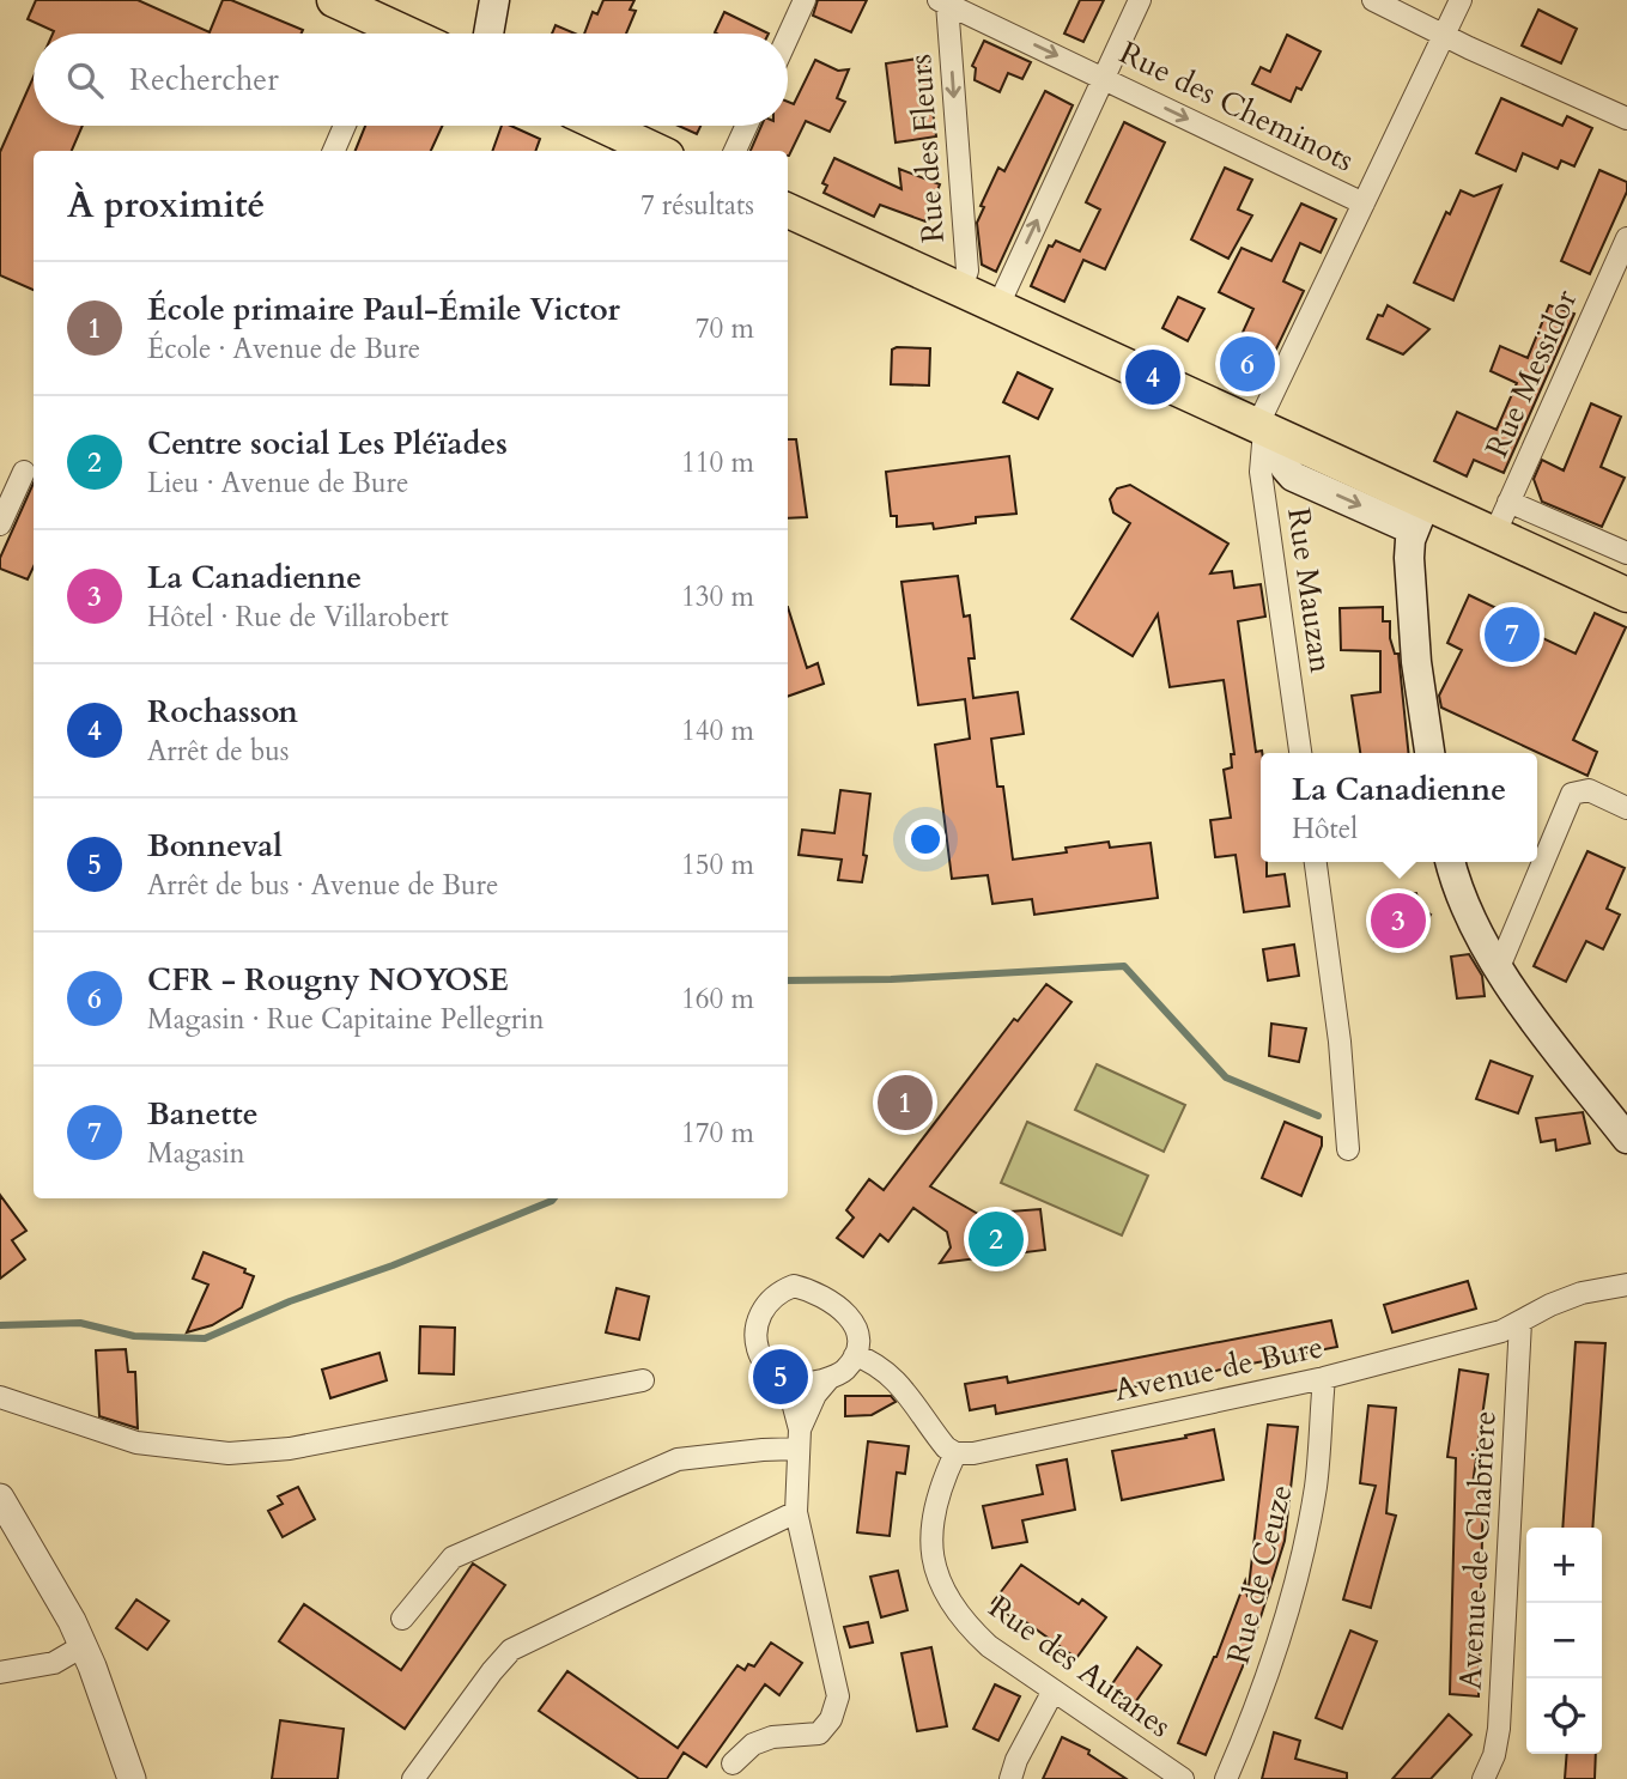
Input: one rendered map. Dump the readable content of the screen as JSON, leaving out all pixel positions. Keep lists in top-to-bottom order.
{
  "streets": {
    "street": [
      "Rue des Cheminots",
      "Rue des Fleurs",
      "Rue Messidor",
      "Rue Mauzan",
      "Avenue de Bure",
      "Avenue de Chabriere",
      "Rue de Ceuze",
      "Rue des Autanes"
    ]
  },
  "crossings": [
    ["Rue des Cheminots", "Rue des Fleurs"],
    ["Avenue de Bure", "Avenue de Chabriere"],
    ["Avenue de Bure", "Rue de Ceuze"],
    ["Avenue de Bure", "Rue des Autanes"]
  ],
  "one_way": ["Rue des Cheminots", "Rue des Fleurs"],
  "page": {
    "search": "Rechercher",
    "heading": ["À proximité", "7 résultats"],
    "list": [
      {
        "mark": "1",
        "name": "École primaire Paul-Émile Victor",
        "note": "École · Avenue de Bure",
        "value": "70 m"
      },
      {
        "mark": "2",
        "name": "Centre social Les Pléïades",
        "note": "Lieu · Avenue de Bure",
        "value": "110 m"
      },
      {
        "mark": "3",
        "name": "La Canadienne",
        "note": "Hôtel · Rue de Villarobert",
        "value": "130 m"
      },
      {
        "mark": "4",
        "name": "Rochasson",
        "note": "Arrêt de bus",
        "value": "140 m"
      },
      {
        "mark": "5",
        "name": "Bonneval",
        "note": "Arrêt de bus · Avenue de Bure",
        "value": "150 m"
      },
      {
        "mark": "6",
        "name": "CFR - Rougny NOYOSE",
        "note": "Magasin · Rue Capitaine Pellegrin",
        "value": "160 m"
      },
      {
        "mark": "7",
        "name": "Banette",
        "note": "Magasin",
        "value": "170 m"
      }
    ],
    "pins": [
      "6",
      "4",
      "7",
      "3",
      "1",
      "2",
      "5"
    ],
    "popup": ["La Canadienne", "Hôtel"],
    "map_buttons": ["+", "−"]
  }
}
